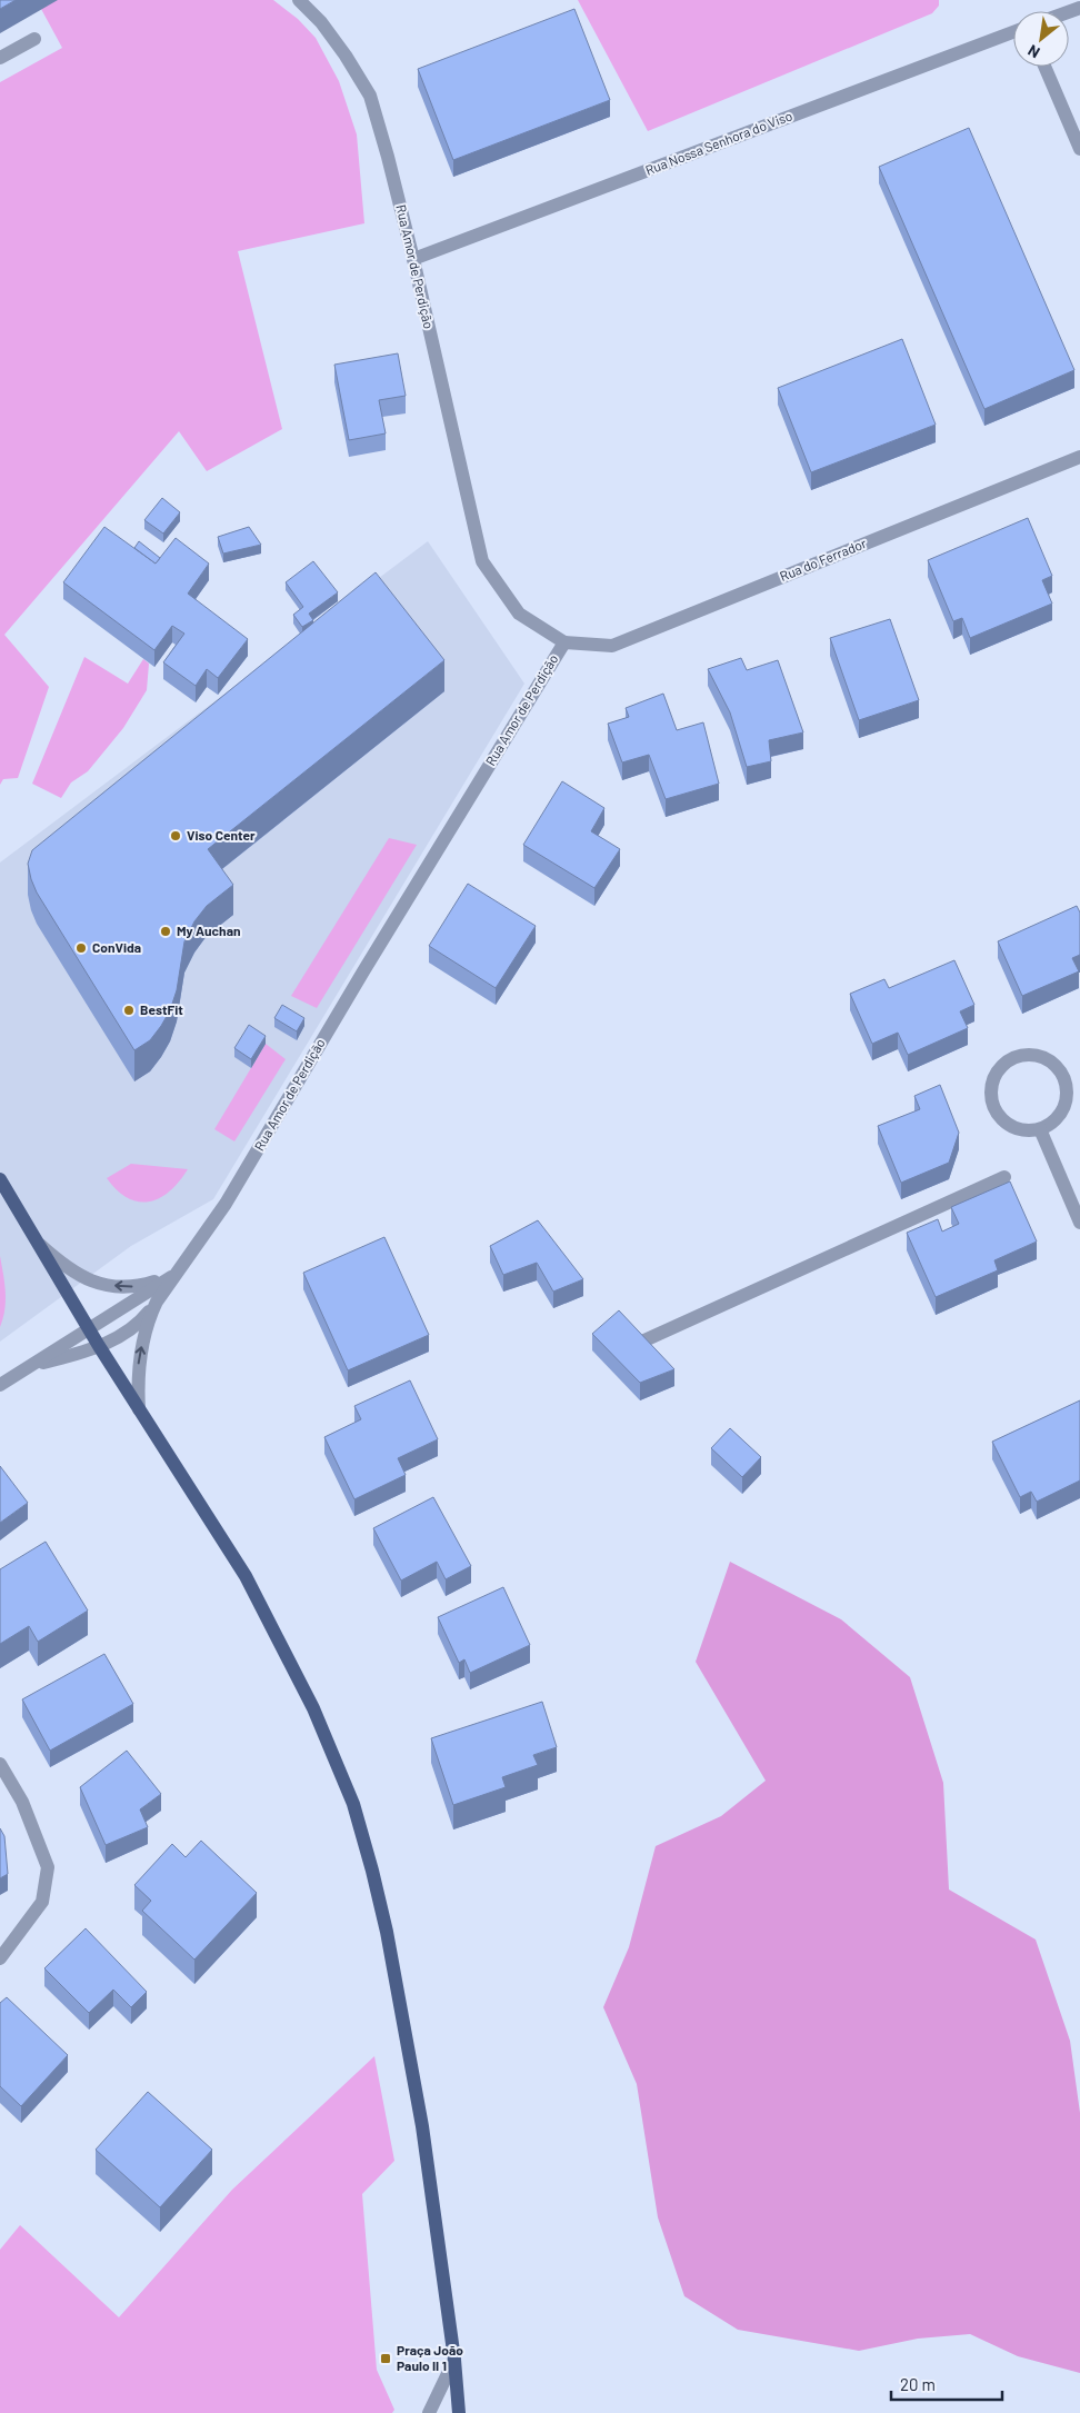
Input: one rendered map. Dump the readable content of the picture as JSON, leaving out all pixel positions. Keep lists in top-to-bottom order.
{
  "streets": {
    "street": ["Rua Nossa Senhora do Viso", "Rua Amor de Perdição", "Rua do Ferrador"]
  },
  "crossings": [
    ["Rua Nossa Senhora do Viso", "Rua Amor de Perdição"],
    ["Rua Amor de Perdição", "Rua do Ferrador"]
  ],
  "places": {
    "other": [
      "Viso Center",
      "My Auchan",
      "ConVida",
      "BestFit"
    ],
    "transit": ["Praça João Paulo II 1"]
  },
  "scale_bar": "20 m",
  "north": "bottom left"
}
